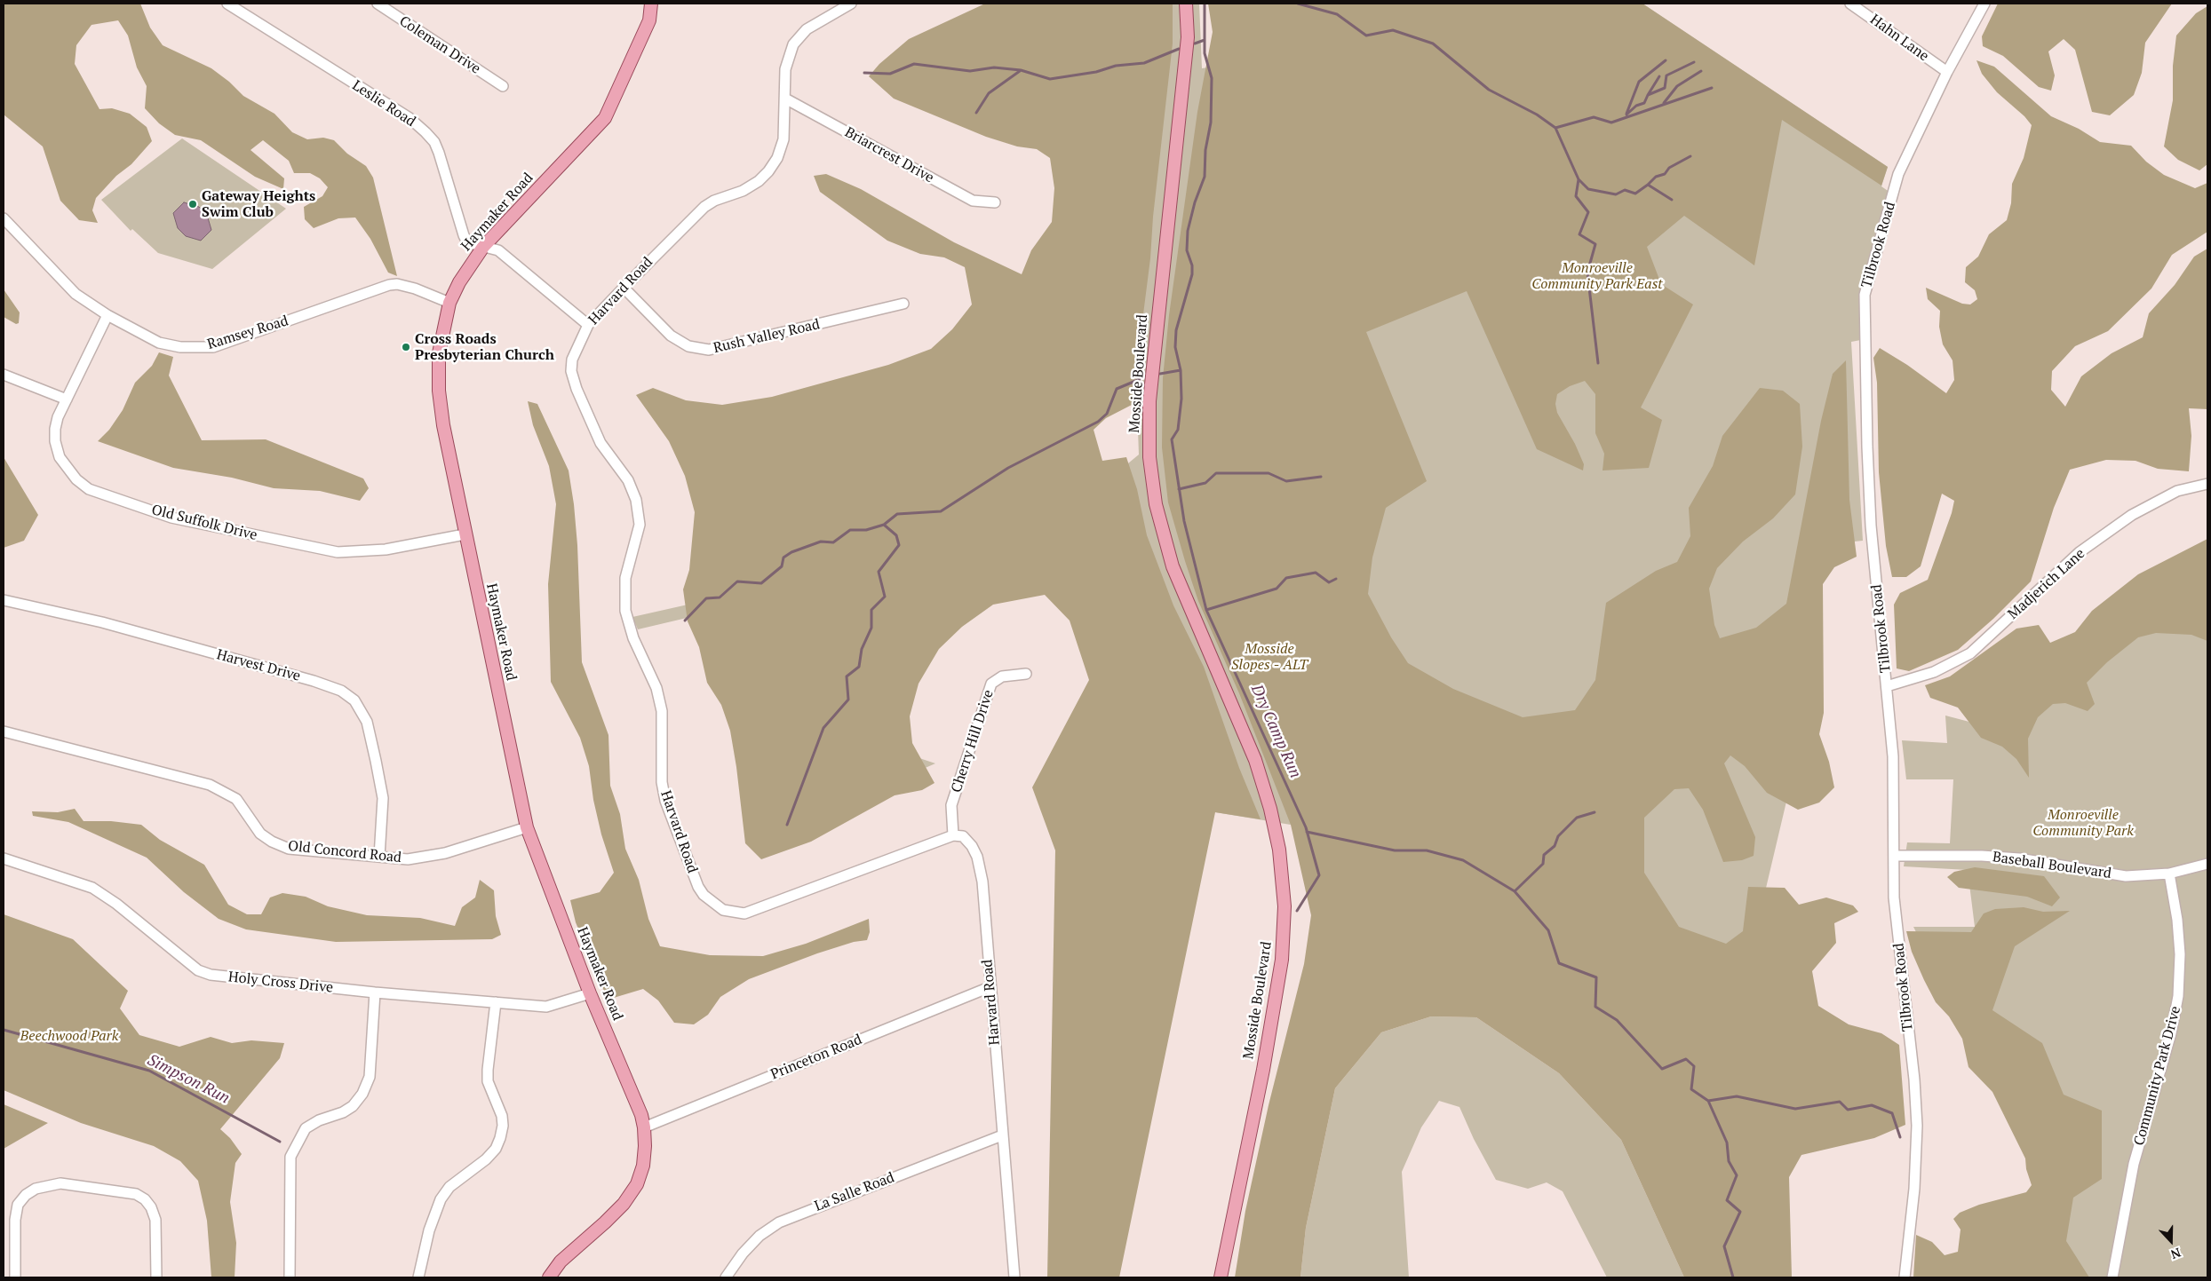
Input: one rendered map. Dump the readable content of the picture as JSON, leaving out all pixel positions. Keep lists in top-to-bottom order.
{
  "streets": {
    "main road": ["Haymaker Road", "Mosside Boulevard"],
    "street": [
      "Hahn Lane",
      "Coleman Drive",
      "Leslie Road",
      "Briarcrest Drive",
      "Tilbrook Road",
      "Harvard Road",
      "Ramsey Road",
      "Rush Valley Road",
      "Old Suffolk Drive",
      "Madjerich Lane",
      "Harvest Drive",
      "Cherry Hill Drive",
      "Old Concord Road",
      "Baseball Boulevard",
      "Holy Cross Drive",
      "Princeton Road",
      "Community Park Drive",
      "La Salle Road"
    ]
  },
  "crossings": [
    ["Hahn Lane", "Tilbrook Road"],
    ["Leslie Road", "Haymaker Road"],
    ["Briarcrest Drive", "Harvard Road"],
    ["Haymaker Road", "Ramsey Road"],
    ["Haymaker Road", "Old Suffolk Drive"],
    ["Haymaker Road", "Old Concord Road"],
    ["Haymaker Road", "Holy Cross Drive"],
    ["Haymaker Road", "Princeton Road"],
    ["Tilbrook Road", "Madjerich Lane"],
    ["Tilbrook Road", "Baseball Boulevard"],
    ["Harvard Road", "Rush Valley Road"],
    ["Harvard Road", "Cherry Hill Drive"],
    ["Harvard Road", "Princeton Road"],
    ["Harvard Road", "La Salle Road"],
    ["Ramsey Road", "Old Suffolk Drive"],
    ["Harvest Drive", "Old Concord Road"],
    ["Baseball Boulevard", "Community Park Drive"]
  ],
  "water": ["Dry Camp Run", "Simpson Run"],
  "parks": [
    "Monroeville Community Park East",
    "Mosside Slopes - ALT",
    "Monroeville Community Park",
    "Beechwood Park"
  ],
  "places": ["Gateway Heights Swim Club", "Cross Roads Presbyterian Church"],
  "north": "bottom"
}
